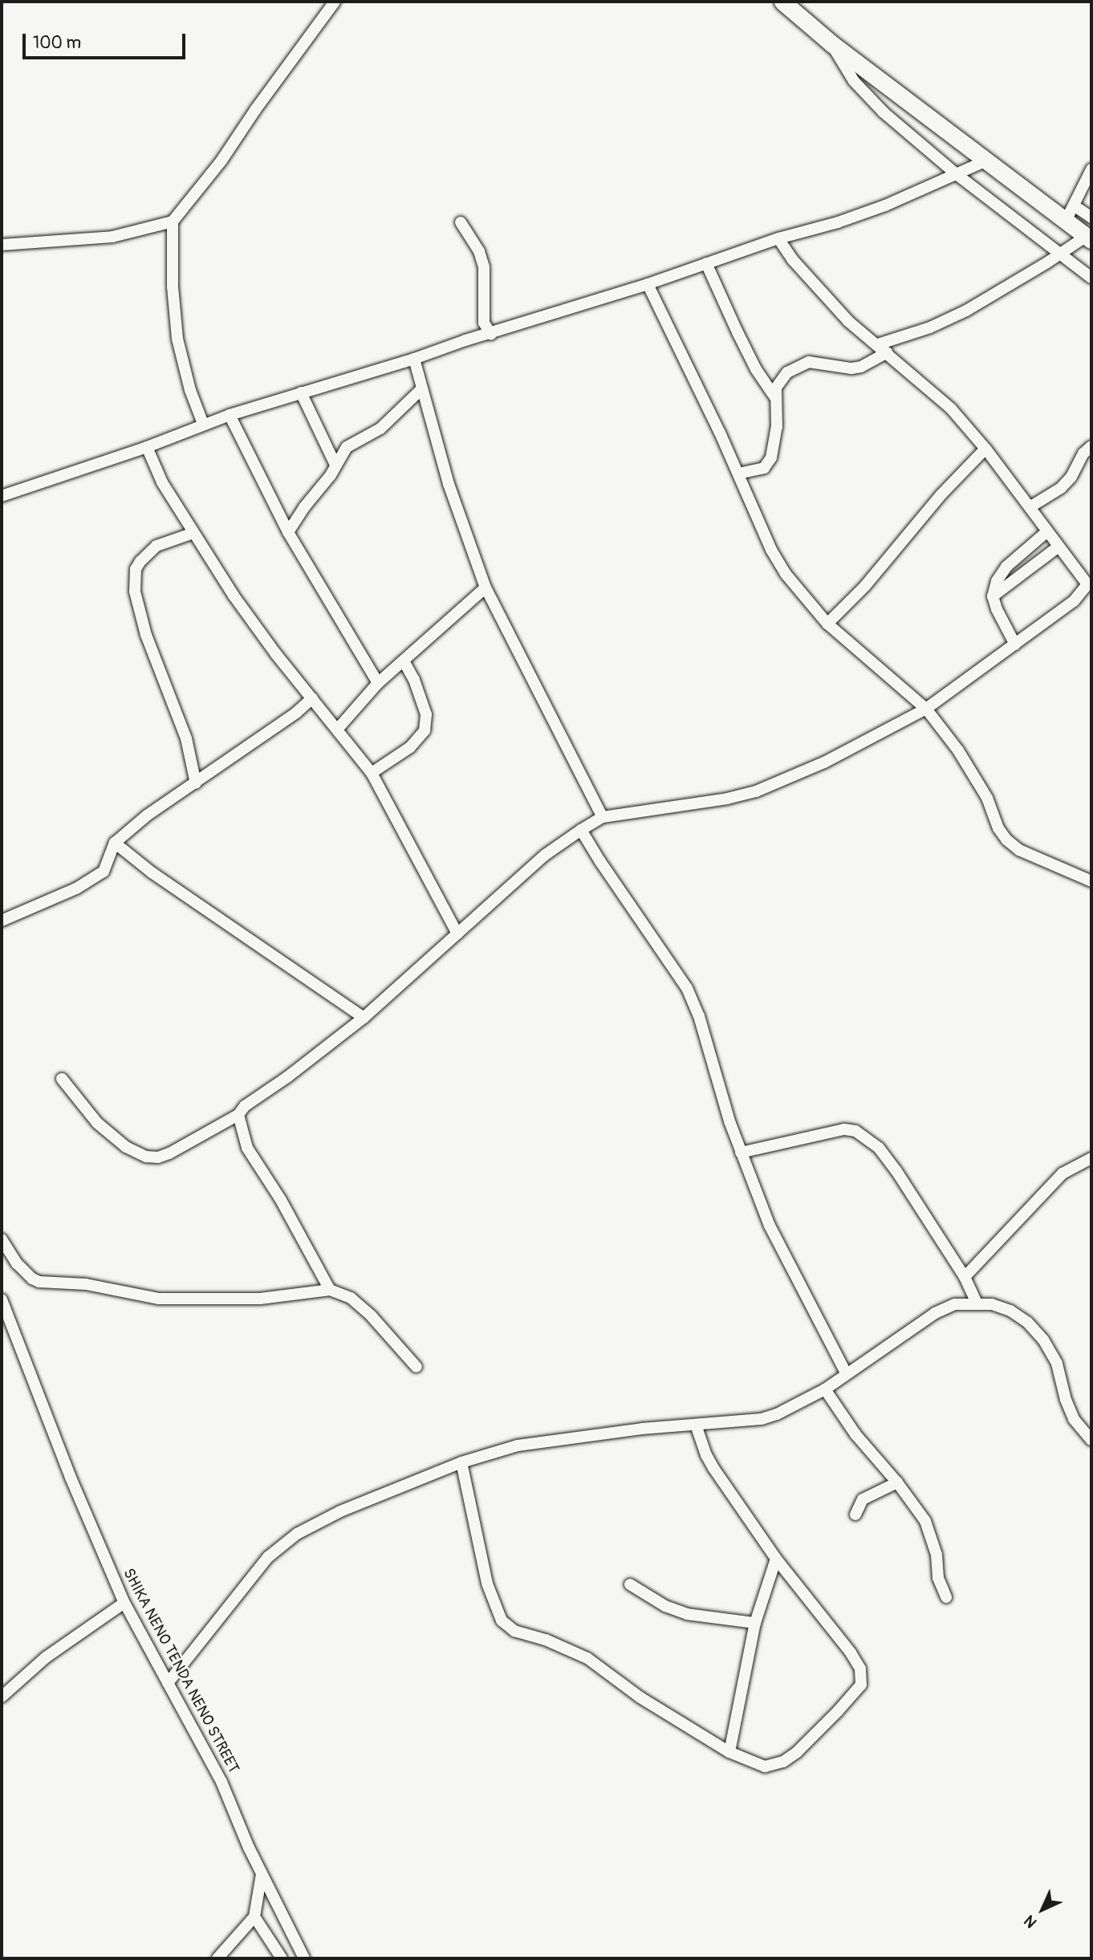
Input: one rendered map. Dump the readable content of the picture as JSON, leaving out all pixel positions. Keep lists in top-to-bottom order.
{
  "streets": {
    "street": ["SHIKA NENO TENDA NENO STREET"]
  },
  "scale_bar": "100 m",
  "north": "bottom left"
}
